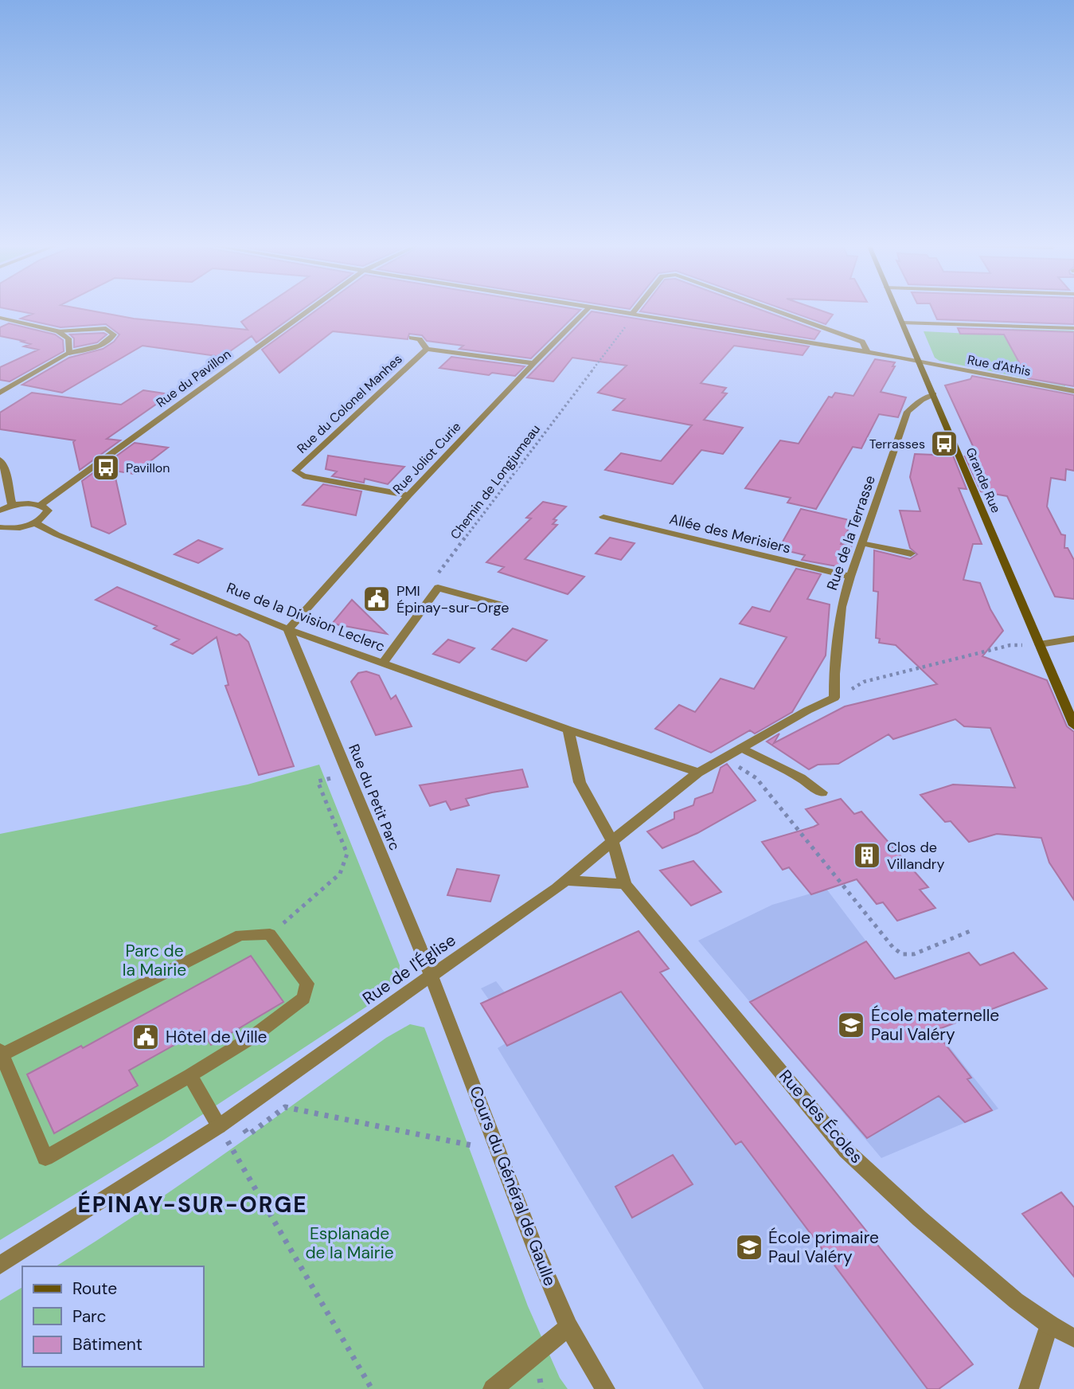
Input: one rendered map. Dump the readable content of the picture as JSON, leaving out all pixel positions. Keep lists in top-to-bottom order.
{
  "streets": {
    "main road": ["Grande Rue"],
    "street": [
      "Rue d'Athis",
      "Rue du Pavillon",
      "Rue du Colonel Manhes",
      "Rue Joliot Curie",
      "Rue de la Terrasse",
      "Allée des Merisiers",
      "Rue de la Division Leclerc",
      "Rue du Petit Parc",
      "Rue de l'Église",
      "Rue des Écoles",
      "Cours du Général de Gaulle"
    ],
    "path": ["Chemin de Longjumeau"]
  },
  "crossings": [
    ["Rue d'Athis", "Grande Rue"],
    ["Rue d'Athis", "Chemin de Longjumeau"],
    ["Rue du Colonel Manhes", "Rue Joliot Curie"],
    ["Rue Joliot Curie", "Rue de la Division Leclerc"],
    ["Rue Joliot Curie", "Rue du Petit Parc"],
    ["Grande Rue", "Rue de la Terrasse"],
    ["Rue de la Terrasse", "Allée des Merisiers"],
    ["Rue de la Terrasse", "Rue de l'Église"],
    ["Rue de la Division Leclerc", "Rue du Petit Parc"],
    ["Rue de la Division Leclerc", "Rue de l'Église"],
    ["Rue de la Division Leclerc", "Rue des Écoles"],
    ["Rue du Petit Parc", "Rue de l'Église"],
    ["Rue du Petit Parc", "Cours du Général de Gaulle"],
    ["Rue de l'Église", "Rue des Écoles"],
    ["Rue de l'Église", "Cours du Général de Gaulle"]
  ],
  "districts": ["ÉPINAY-SUR-ORGE"],
  "parks": ["Parc de la Mairie", "Esplanade de la Mairie"],
  "places": {
    "bus stop": ["Terrasses", "Pavillon"],
    "public building": ["PMI Épinay-sur-Orge", "Hôtel de Ville"],
    "building": ["Clos de Villandry"],
    "school or university": ["École maternelle Paul Valéry", "École primaire Paul Valéry"]
  },
  "legend": ["Route", "Parc", "Bâtiment"]
}
